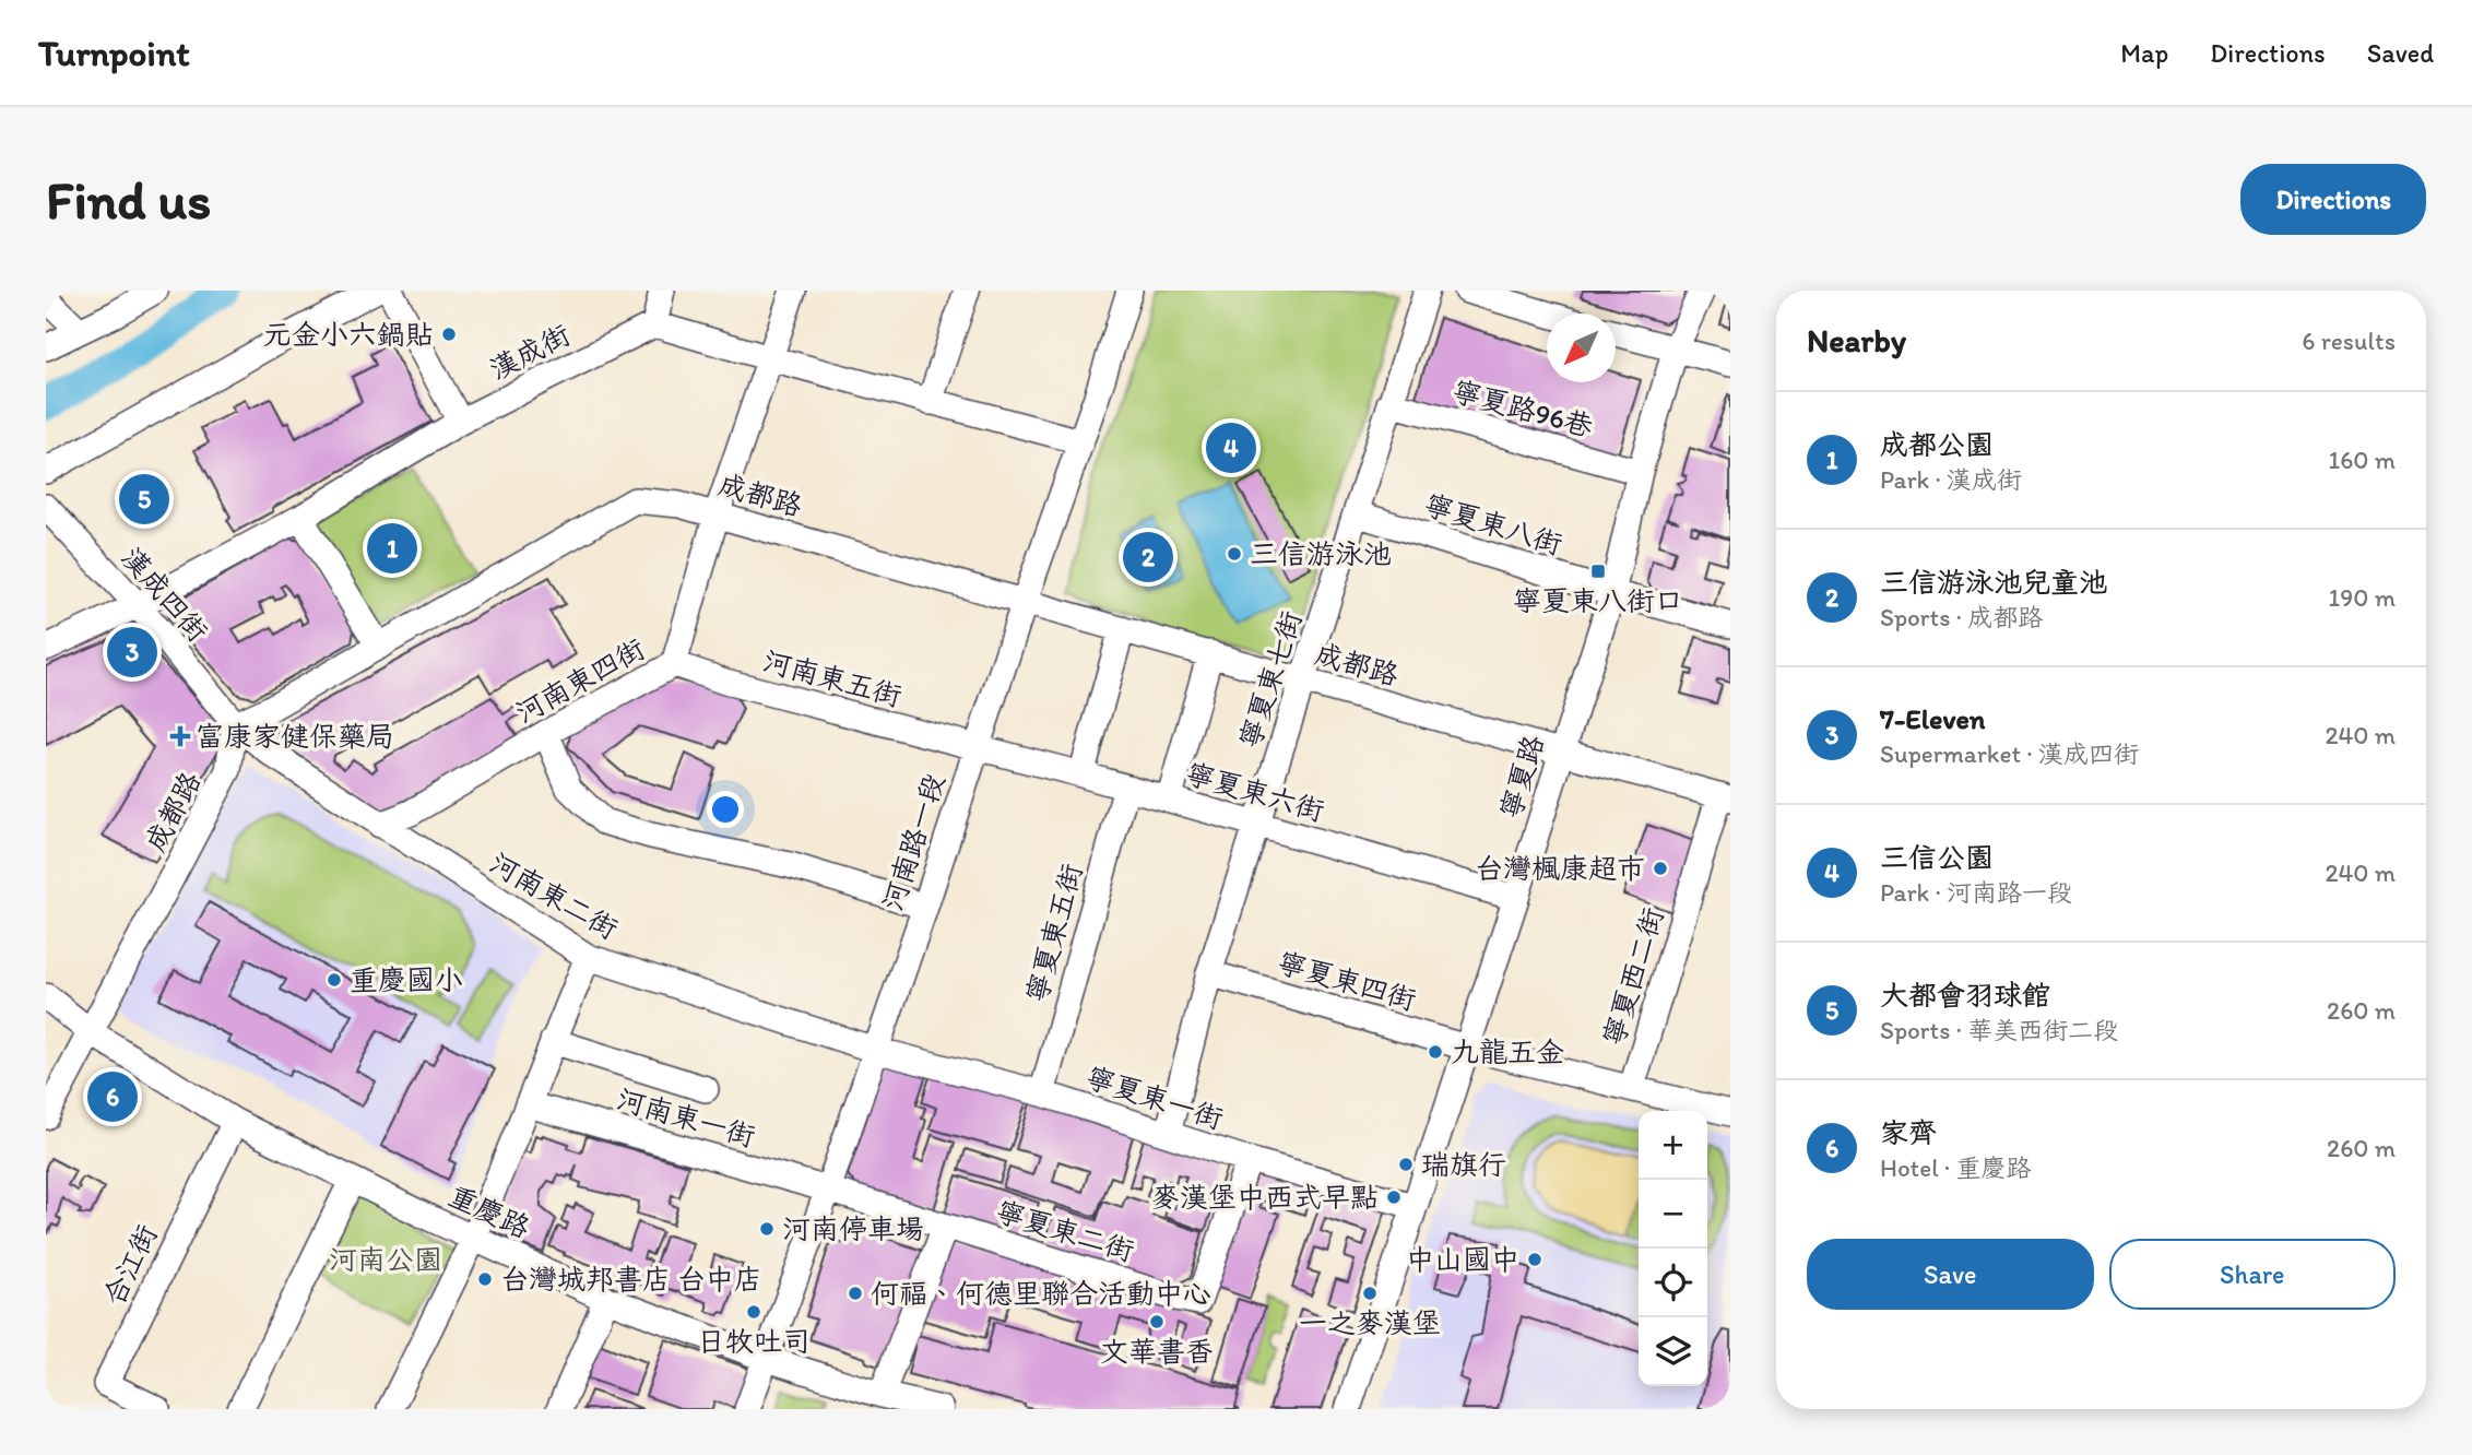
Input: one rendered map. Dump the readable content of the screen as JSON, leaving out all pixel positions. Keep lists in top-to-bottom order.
{
  "streets": {
    "street": [
      "漢成街",
      "寧夏路96巷",
      "成都路",
      "寧夏東八街",
      "漢成四街",
      "河南東五街",
      "寧夏東七街",
      "河南東四街",
      "寧夏路",
      "寧夏東六街",
      "河南路一段",
      "河南東二街",
      "寧夏東五街",
      "寧夏西二街",
      "寧夏東四街",
      "寧夏東一街",
      "河南東一街",
      "重慶路",
      "寧夏東二街",
      "合江街"
    ]
  },
  "crossings": [
    ["漢成街", "漢成四街"],
    ["寧夏路96巷", "寧夏東七街"],
    ["寧夏路96巷", "寧夏路"],
    ["成都路", "漢成四街"],
    ["成都路", "寧夏東七街"],
    ["成都路", "河南東四街"],
    ["成都路", "寧夏路"],
    ["成都路", "河南路一段"],
    ["成都路", "河南東二街"],
    ["成都路", "寧夏西二街"],
    ["成都路", "重慶路"],
    ["寧夏東八街", "寧夏東七街"],
    ["寧夏東八街", "寧夏路"],
    ["漢成四街", "河南東二街"],
    ["河南東五街", "河南東四街"],
    ["河南東五街", "寧夏東六街"],
    ["河南東五街", "河南路一段"],
    ["寧夏東七街", "寧夏東六街"],
    ["寧夏東七街", "寧夏東四街"],
    ["寧夏東七街", "寧夏東一街"],
    ["河南東四街", "河南東二街"],
    ["寧夏路", "寧夏東六街"],
    ["寧夏路", "寧夏東四街"],
    ["寧夏路", "寧夏東一街"],
    ["寧夏東六街", "河南路一段"],
    ["寧夏東六街", "寧夏東五街"],
    ["河南路一段", "河南東二街"],
    ["河南路一段", "寧夏東一街"],
    ["河南路一段", "河南東一街"],
    ["河南路一段", "重慶路"],
    ["河南路一段", "寧夏東二街"],
    ["河南東二街", "寧夏東一街"],
    ["寧夏東五街", "寧夏東一街"],
    ["寧夏西二街", "寧夏東四街"],
    ["寧夏東一街", "寧夏東二街"],
    ["河南東一街", "寧夏東二街"],
    ["重慶路", "合江街"]
  ],
  "parks": ["河南公園"],
  "places": {
    "other": [
      "元金小六鍋貼",
      "三信游泳池",
      "台灣楓康超市",
      "重慶國小",
      "九龍五金",
      "瑞旗行",
      "麥漢堡中西式早點",
      "河南停車場",
      "中山國中",
      "台灣城邦書店 台中店",
      "何福、何德里聯合活動中心",
      "一之麥漢堡",
      "日牧吐司",
      "文華書香"
    ],
    "transit": ["寧夏東八街口"],
    "health": ["富康家健保藥局"]
  },
  "north": "bottom left",
  "page": {
    "header": "Turnpoint",
    "nav": ["Map", "Directions", "Saved"],
    "buttons": [
      "Directions",
      ["Save", "Share"]
    ],
    "title": "Find us",
    "heading": ["Nearby", "6 results"],
    "list": [
      {
        "mark": "1",
        "name": "成都公園",
        "note": "Park · 漢成街",
        "value": "160 m"
      },
      {
        "mark": "2",
        "name": "三信游泳池兒童池",
        "note": "Sports · 成都路",
        "value": "190 m"
      },
      {
        "mark": "3",
        "name": "7-Eleven",
        "note": "Supermarket · 漢成四街",
        "value": "240 m"
      },
      {
        "mark": "4",
        "name": "三信公園",
        "note": "Park · 河南路一段",
        "value": "240 m"
      },
      {
        "mark": "5",
        "name": "大都會羽球館",
        "note": "Sports · 華美西街二段",
        "value": "260 m"
      },
      {
        "mark": "6",
        "name": "家齊",
        "note": "Hotel · 重慶路",
        "value": "260 m"
      }
    ],
    "pins": [
      "4",
      "5",
      "1",
      "2",
      "3",
      "6"
    ],
    "map_buttons": ["+", "−"]
  }
}
